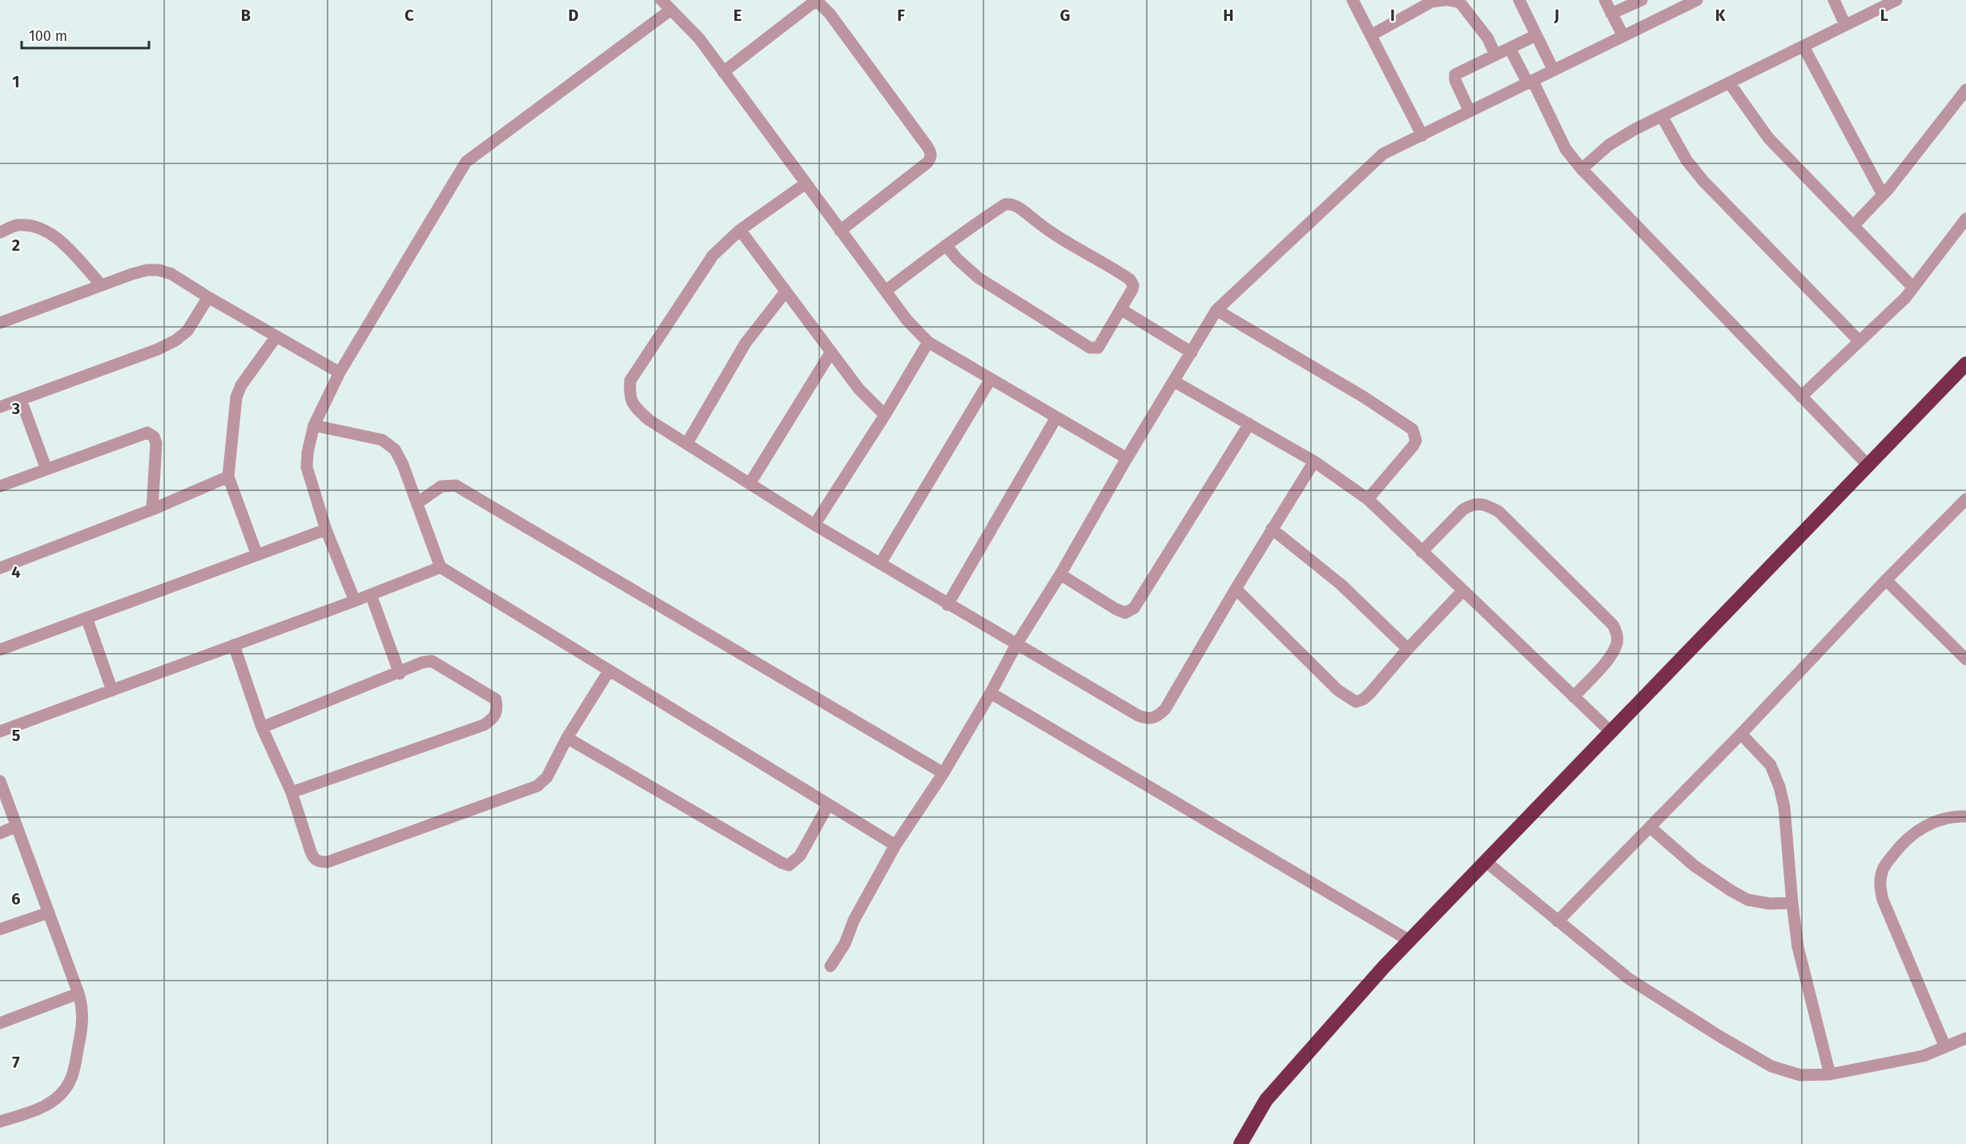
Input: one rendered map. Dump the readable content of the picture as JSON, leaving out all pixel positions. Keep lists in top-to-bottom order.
{
  "scale_bar": "100 m",
  "grid": {
    "columns": [
      "B",
      "C",
      "D",
      "E",
      "F",
      "G",
      "H",
      "I",
      "J",
      "K",
      "L"
    ],
    "rows": [
      "1",
      "2",
      "3",
      "4",
      "5",
      "6",
      "7"
    ]
  }
}
